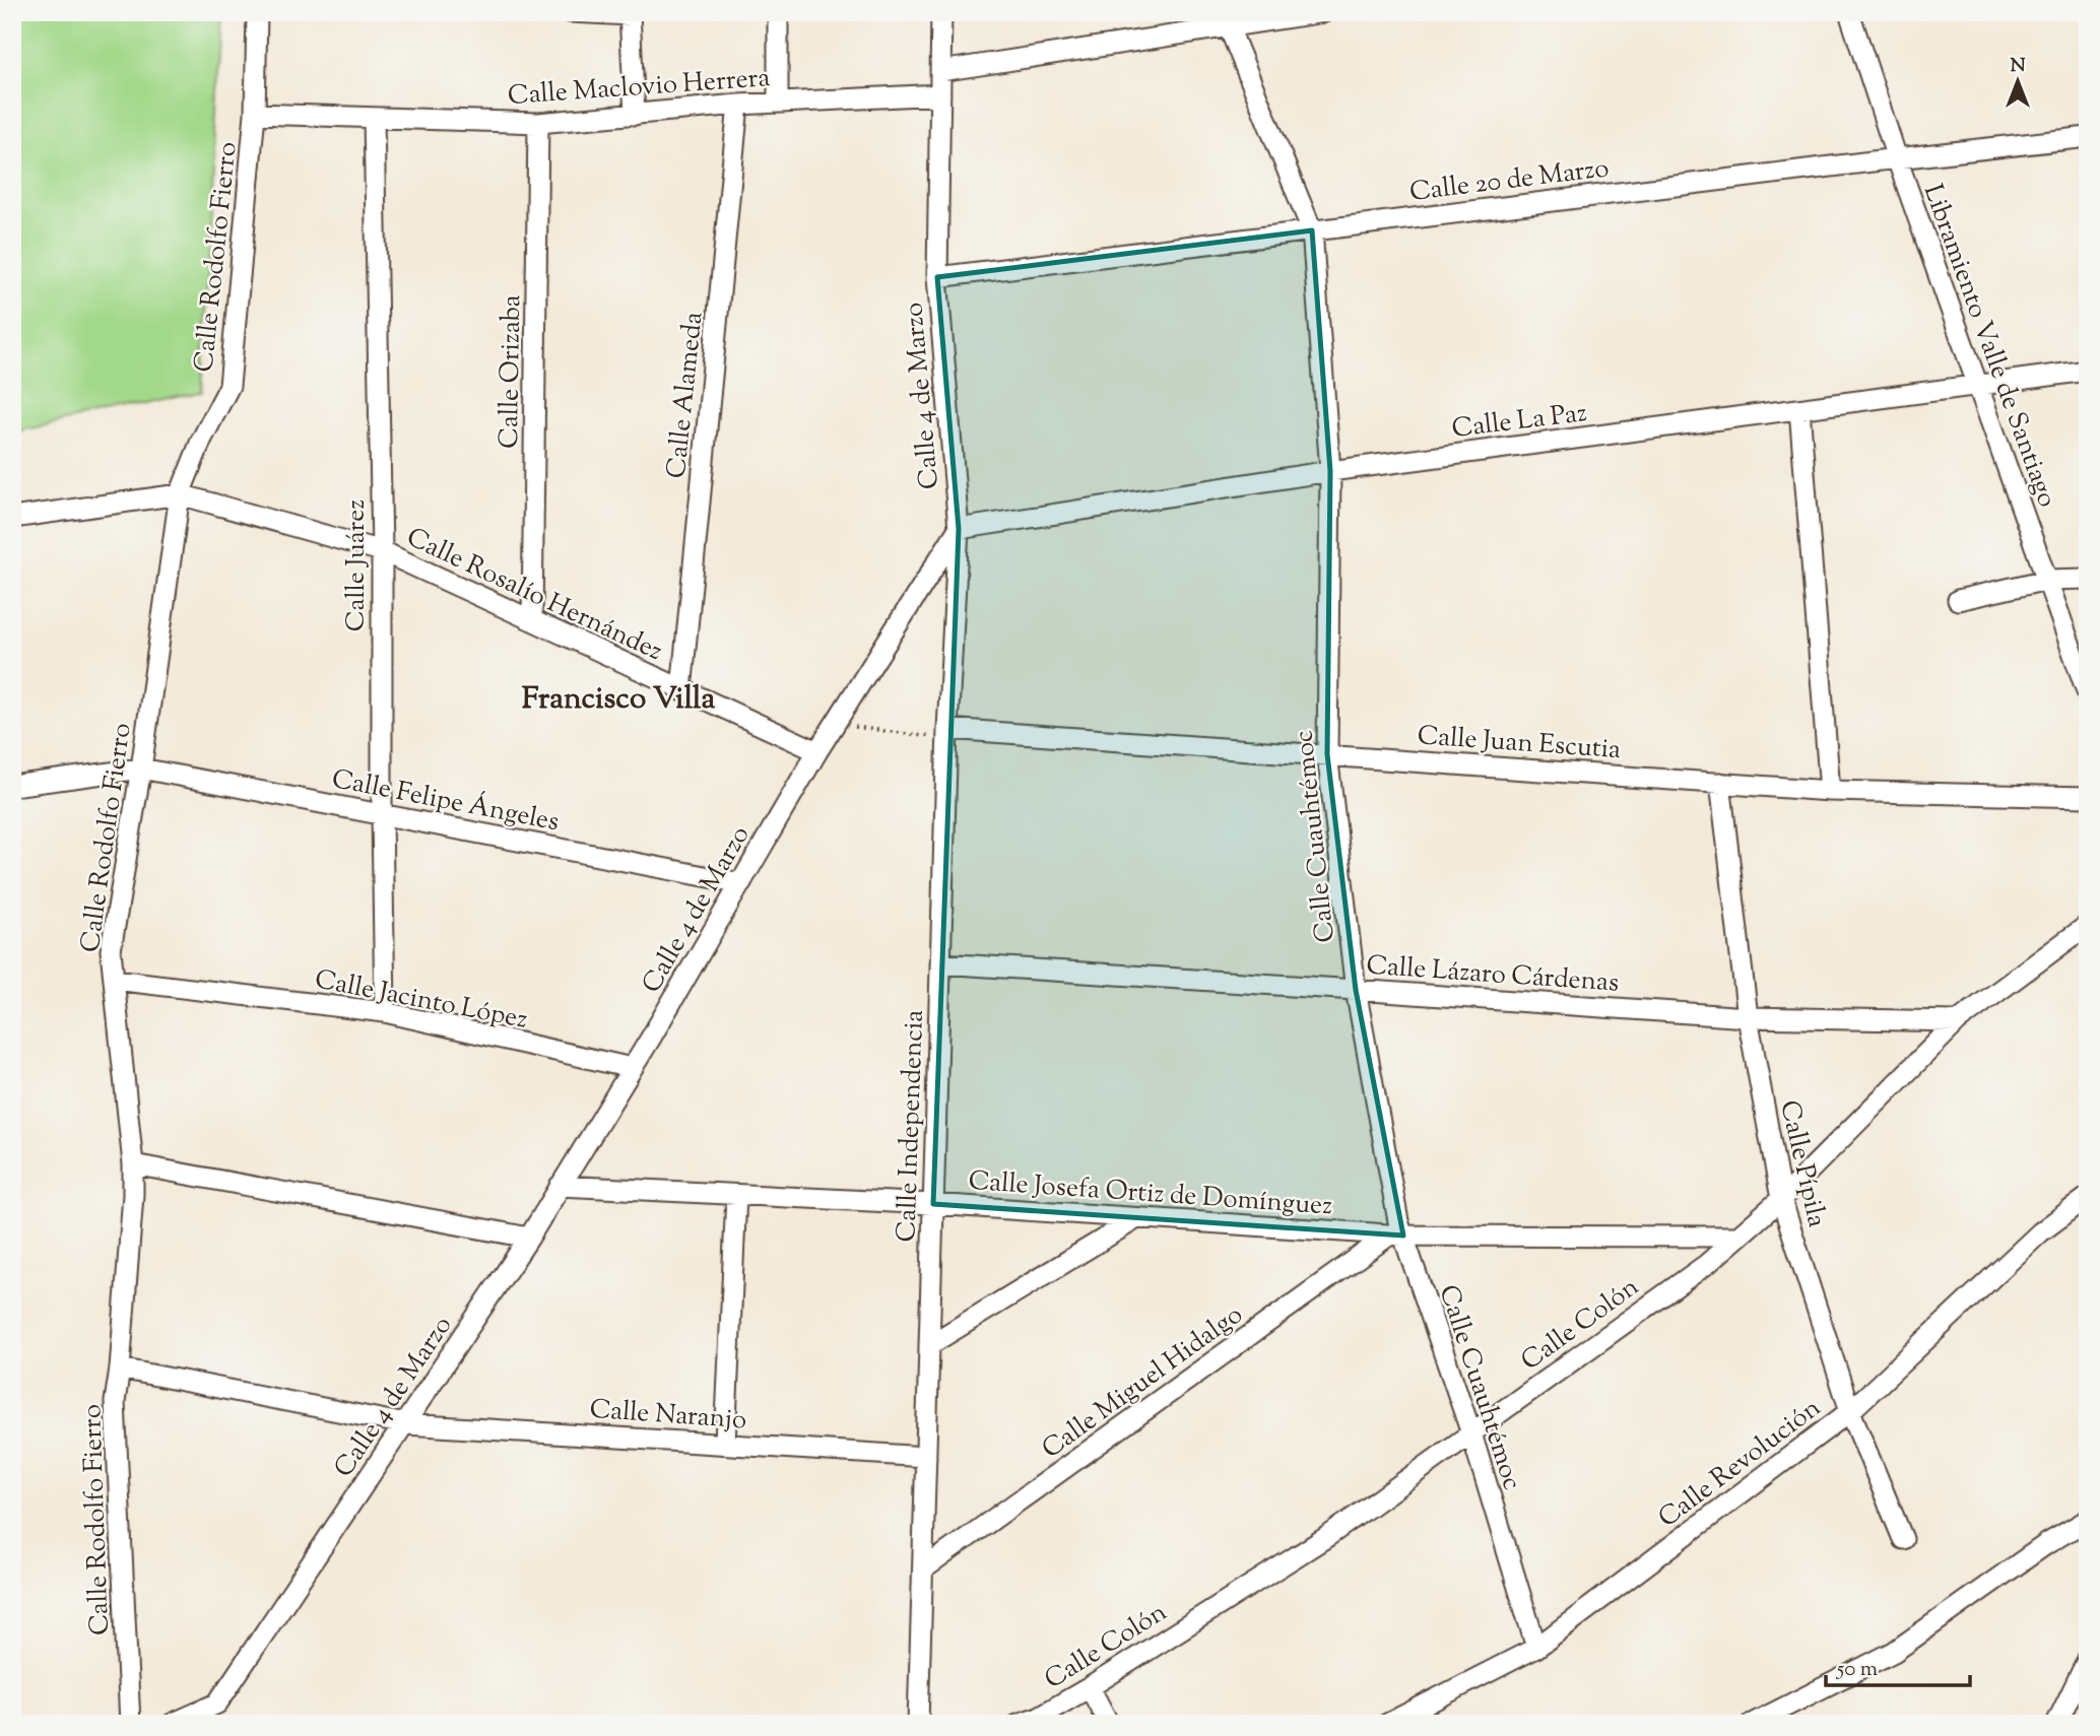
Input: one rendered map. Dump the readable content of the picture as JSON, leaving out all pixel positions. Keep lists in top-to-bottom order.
{
  "streets": {
    "street": [
      "Calle Maclovio Herrera",
      "Calle 20 de Marzo",
      "Calle Rodolfo Fierro",
      "Libramiento Valle de Santiago",
      "Calle Orizaba",
      "Calle Alameda",
      "Calle 4 de Marzo",
      "Calle La Paz",
      "Calle Juárez",
      "Calle Rosalío Hernández",
      "Calle Juan Escutia",
      "Calle Felipe Ángeles",
      "Calle Cuauhtémoc",
      "Calle Lázaro Cárdenas",
      "Calle Jacinto López",
      "Calle Independencia",
      "Calle Pípila",
      "Calle Josefa Ortiz de Domínguez",
      "Calle Colón",
      "Calle Miguel Hidalgo",
      "Calle Naranjo",
      "Calle Revolución"
    ]
  },
  "crossings": [
    ["Calle Maclovio Herrera", "Calle Rodolfo Fierro"],
    ["Calle Maclovio Herrera", "Calle Orizaba"],
    ["Calle Maclovio Herrera", "Calle Alameda"],
    ["Calle Maclovio Herrera", "Calle 4 de Marzo"],
    ["Calle Maclovio Herrera", "Calle Juárez"],
    ["Calle 20 de Marzo", "Libramiento Valle de Santiago"],
    ["Calle 20 de Marzo", "Calle 4 de Marzo"],
    ["Calle 20 de Marzo", "Calle Cuauhtémoc"],
    ["Calle Rodolfo Fierro", "Calle Rosalío Hernández"],
    ["Calle Rodolfo Fierro", "Calle Felipe Ángeles"],
    ["Calle Rodolfo Fierro", "Calle Jacinto López"],
    ["Calle Rodolfo Fierro", "Calle Naranjo"],
    ["Libramiento Valle de Santiago", "Calle La Paz"],
    ["Calle Orizaba", "Calle Rosalío Hernández"],
    ["Calle Alameda", "Calle Rosalío Hernández"],
    ["Calle 4 de Marzo", "Calle La Paz"],
    ["Calle 4 de Marzo", "Calle Rosalío Hernández"],
    ["Calle 4 de Marzo", "Calle Felipe Ángeles"],
    ["Calle 4 de Marzo", "Calle Jacinto López"],
    ["Calle 4 de Marzo", "Calle Independencia"],
    ["Calle 4 de Marzo", "Calle Josefa Ortiz de Domínguez"],
    ["Calle 4 de Marzo", "Calle Naranjo"],
    ["Calle La Paz", "Calle Cuauhtémoc"],
    ["Calle La Paz", "Calle Independencia"],
    ["Calle Juárez", "Calle Rosalío Hernández"],
    ["Calle Juárez", "Calle Felipe Ángeles"],
    ["Calle Juárez", "Calle Jacinto López"],
    ["Calle Juan Escutia", "Calle Cuauhtémoc"],
    ["Calle Juan Escutia", "Calle Independencia"],
    ["Calle Juan Escutia", "Calle Pípila"],
    ["Calle Cuauhtémoc", "Calle Lázaro Cárdenas"],
    ["Calle Cuauhtémoc", "Calle Josefa Ortiz de Domínguez"],
    ["Calle Cuauhtémoc", "Calle Colón"],
    ["Calle Cuauhtémoc", "Calle Miguel Hidalgo"],
    ["Calle Cuauhtémoc", "Calle Revolución"],
    ["Calle Lázaro Cárdenas", "Calle Independencia"],
    ["Calle Lázaro Cárdenas", "Calle Pípila"],
    ["Calle Lázaro Cárdenas", "Calle Colón"],
    ["Calle Independencia", "Calle Josefa Ortiz de Domínguez"],
    ["Calle Independencia", "Calle Miguel Hidalgo"],
    ["Calle Independencia", "Calle Naranjo"],
    ["Calle Pípila", "Calle Colón"],
    ["Calle Pípila", "Calle Revolución"],
    ["Calle Josefa Ortiz de Domínguez", "Calle Colón"],
    ["Calle Josefa Ortiz de Domínguez", "Calle Miguel Hidalgo"]
  ],
  "districts": ["Francisco Villa"],
  "scale_bar": "50 m",
  "north": "top"
}
